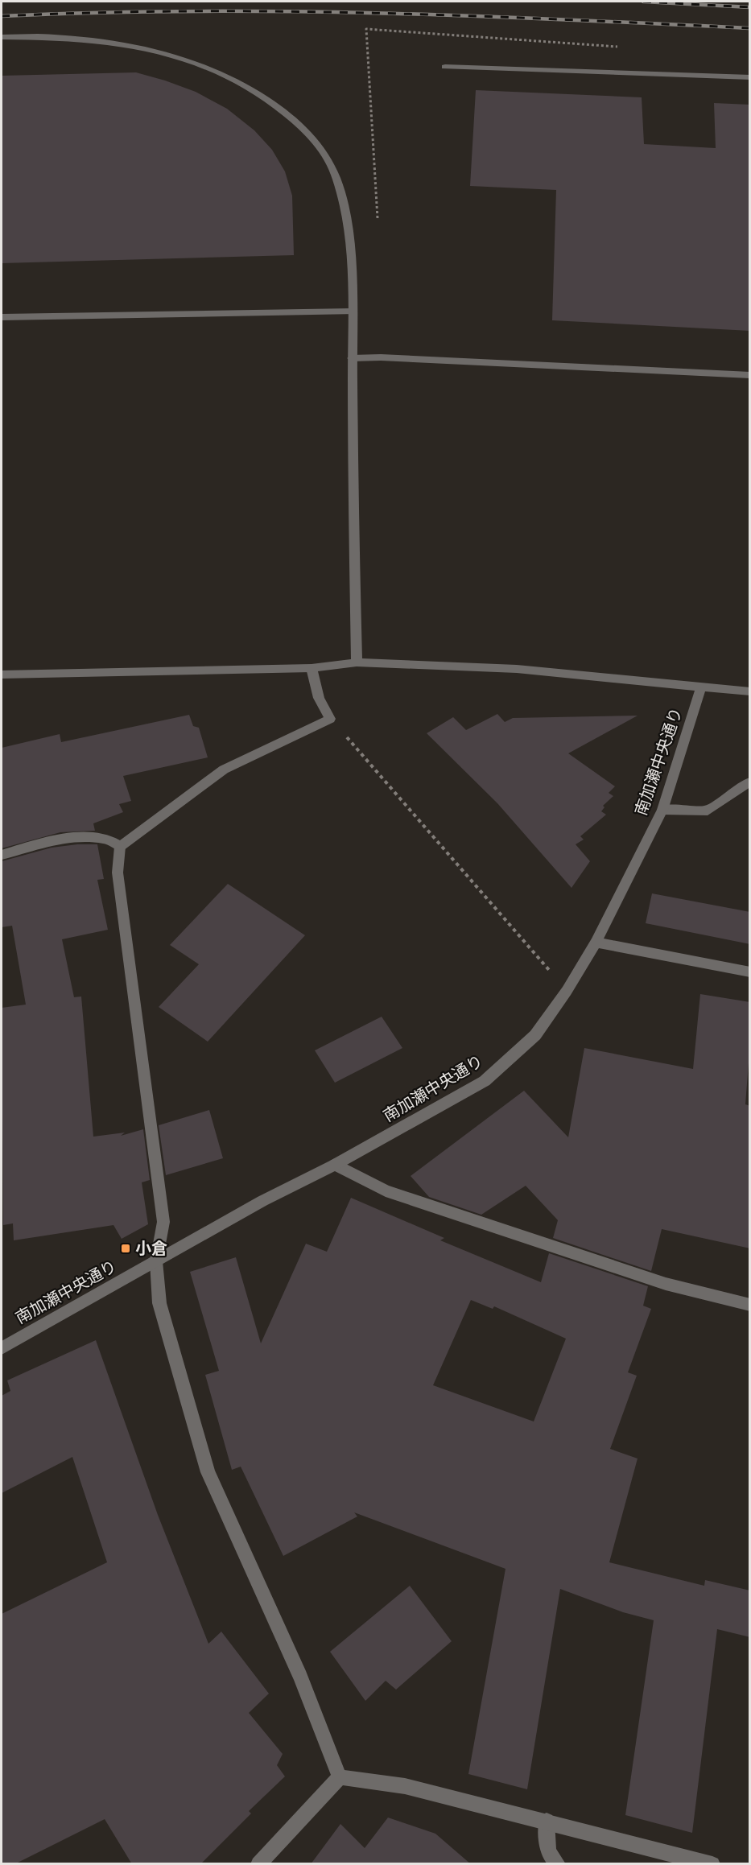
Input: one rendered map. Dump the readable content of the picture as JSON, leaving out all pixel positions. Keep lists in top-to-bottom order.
{
  "streets": {
    "street": ["南加瀬中央通り"]
  },
  "places": {
    "transit": ["小倉"]
  }
}
